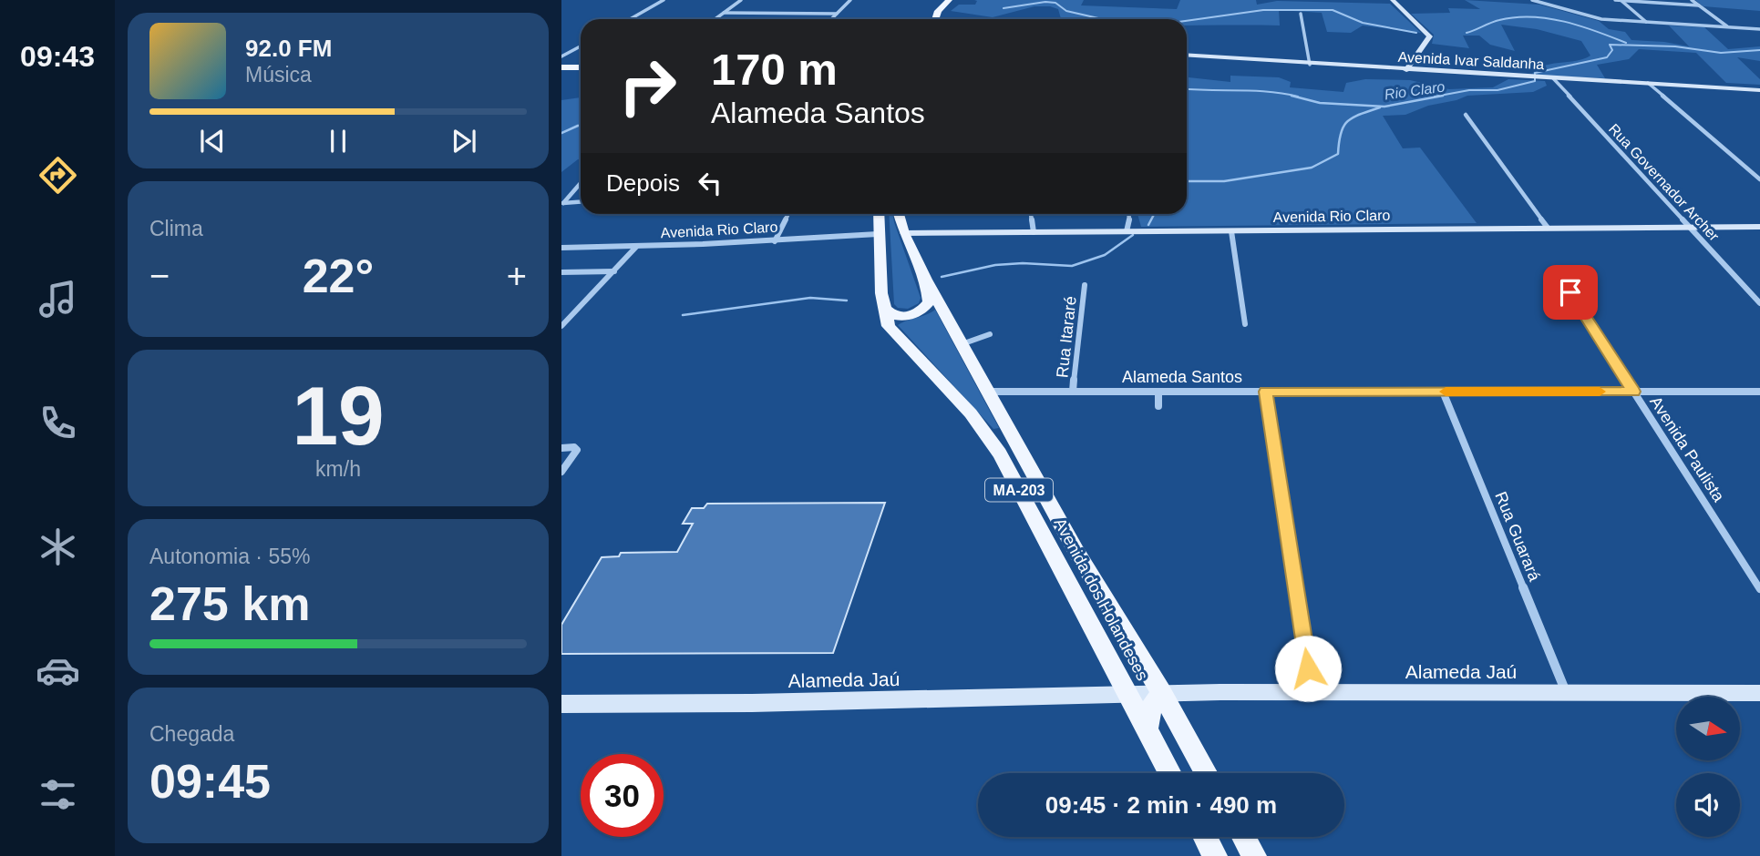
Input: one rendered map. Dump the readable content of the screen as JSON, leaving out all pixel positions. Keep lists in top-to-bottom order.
{
  "streets": {
    "main road": ["MA-203", "Avenida dos Holandeses"],
    "street": [
      "Avenida Ivar Saldanha",
      "Rua Governador Archer",
      "Avenida Rio Claro",
      "Rua Itararé",
      "Alameda Santos",
      "Avenida Paulista",
      "Rua Guarará",
      "Alameda Jaú"
    ]
  },
  "crossings": [
    ["Avenida Ivar Saldanha", "Rua Governador Archer"],
    ["Rua Governador Archer", "Avenida Rio Claro"],
    ["Avenida Rio Claro", "Avenida dos Holandeses"],
    ["Rua Itararé", "Alameda Santos"],
    ["Alameda Santos", "Avenida Paulista"],
    ["Alameda Santos", "Rua Guarará"],
    ["Alameda Santos", "Avenida dos Holandeses"],
    ["Rua Guarará", "Alameda Jaú"],
    ["Avenida dos Holandeses", "Alameda Jaú"]
  ],
  "water": ["Rio Claro"],
  "north": "right",
  "page": {
    "tabs": "09:43",
    "turn": ["170 m", "Alameda Santos"],
    "song": ["92.0 FM", "Música"],
    "then": "Depois",
    "tile": [
      "Clima",
      ["19", "km/h"],
      ["Autonomia · 55%", "275 km"],
      ["Chegada", "09:45"]
    ],
    "heat": ["−", "22°", "+"],
    "limit": "30",
    "trip": "09:45 · 2 min · 490 m"
  }
}
